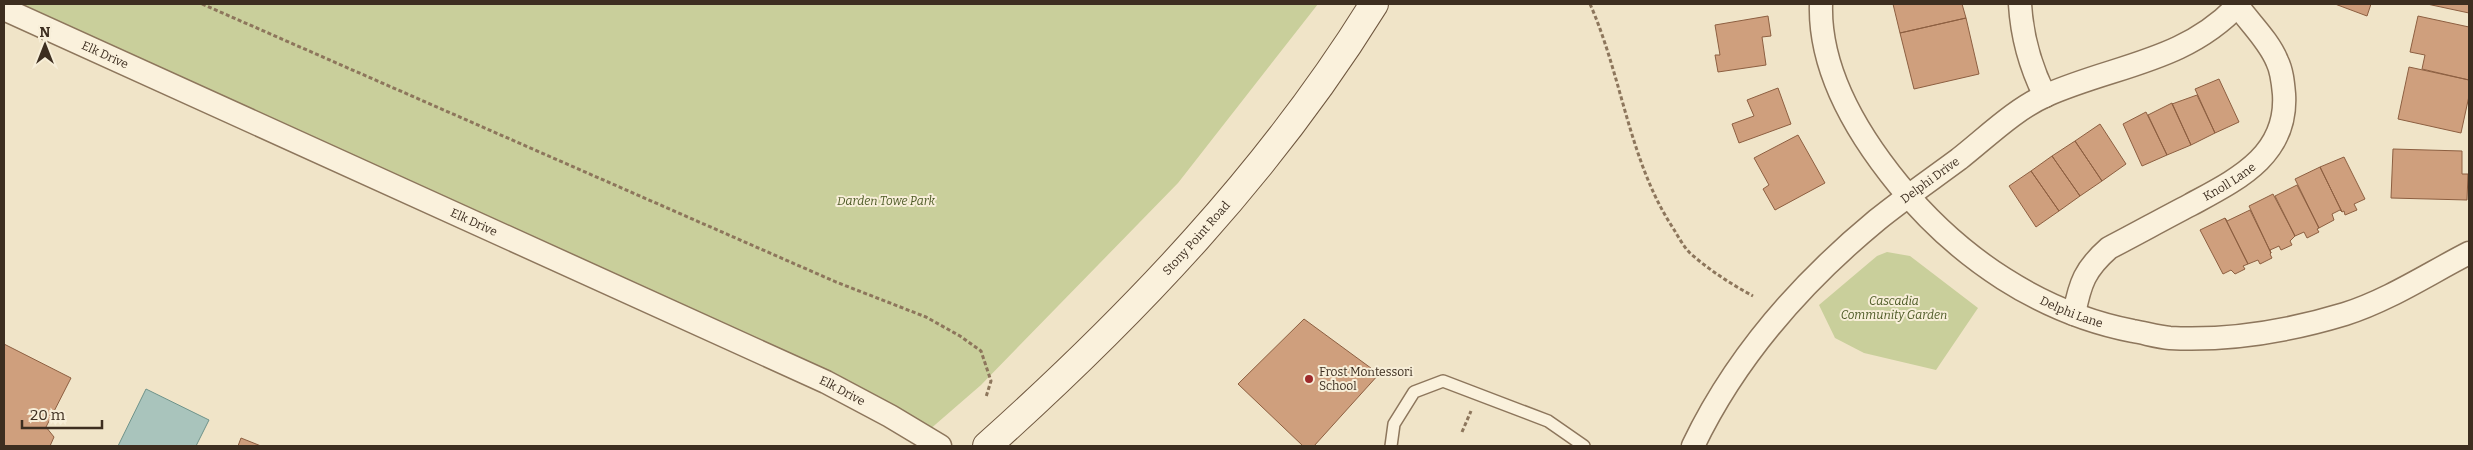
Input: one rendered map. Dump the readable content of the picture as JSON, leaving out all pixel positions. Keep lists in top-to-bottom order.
{
  "streets": {
    "main road": ["Stony Point Road"],
    "street": [
      "Elk Drive",
      "Delphi Drive",
      "Knoll Lane",
      "Delphi Lane"
    ]
  },
  "crossings": [
    ["Delphi Drive", "Knoll Lane"],
    ["Delphi Drive", "Delphi Lane"],
    ["Knoll Lane", "Delphi Lane"]
  ],
  "parks": ["Darden Towe Park", "Cascadia Community Garden"],
  "places": ["Frost Montessori School"],
  "scale_bar": "20 m",
  "north": "top"
}
